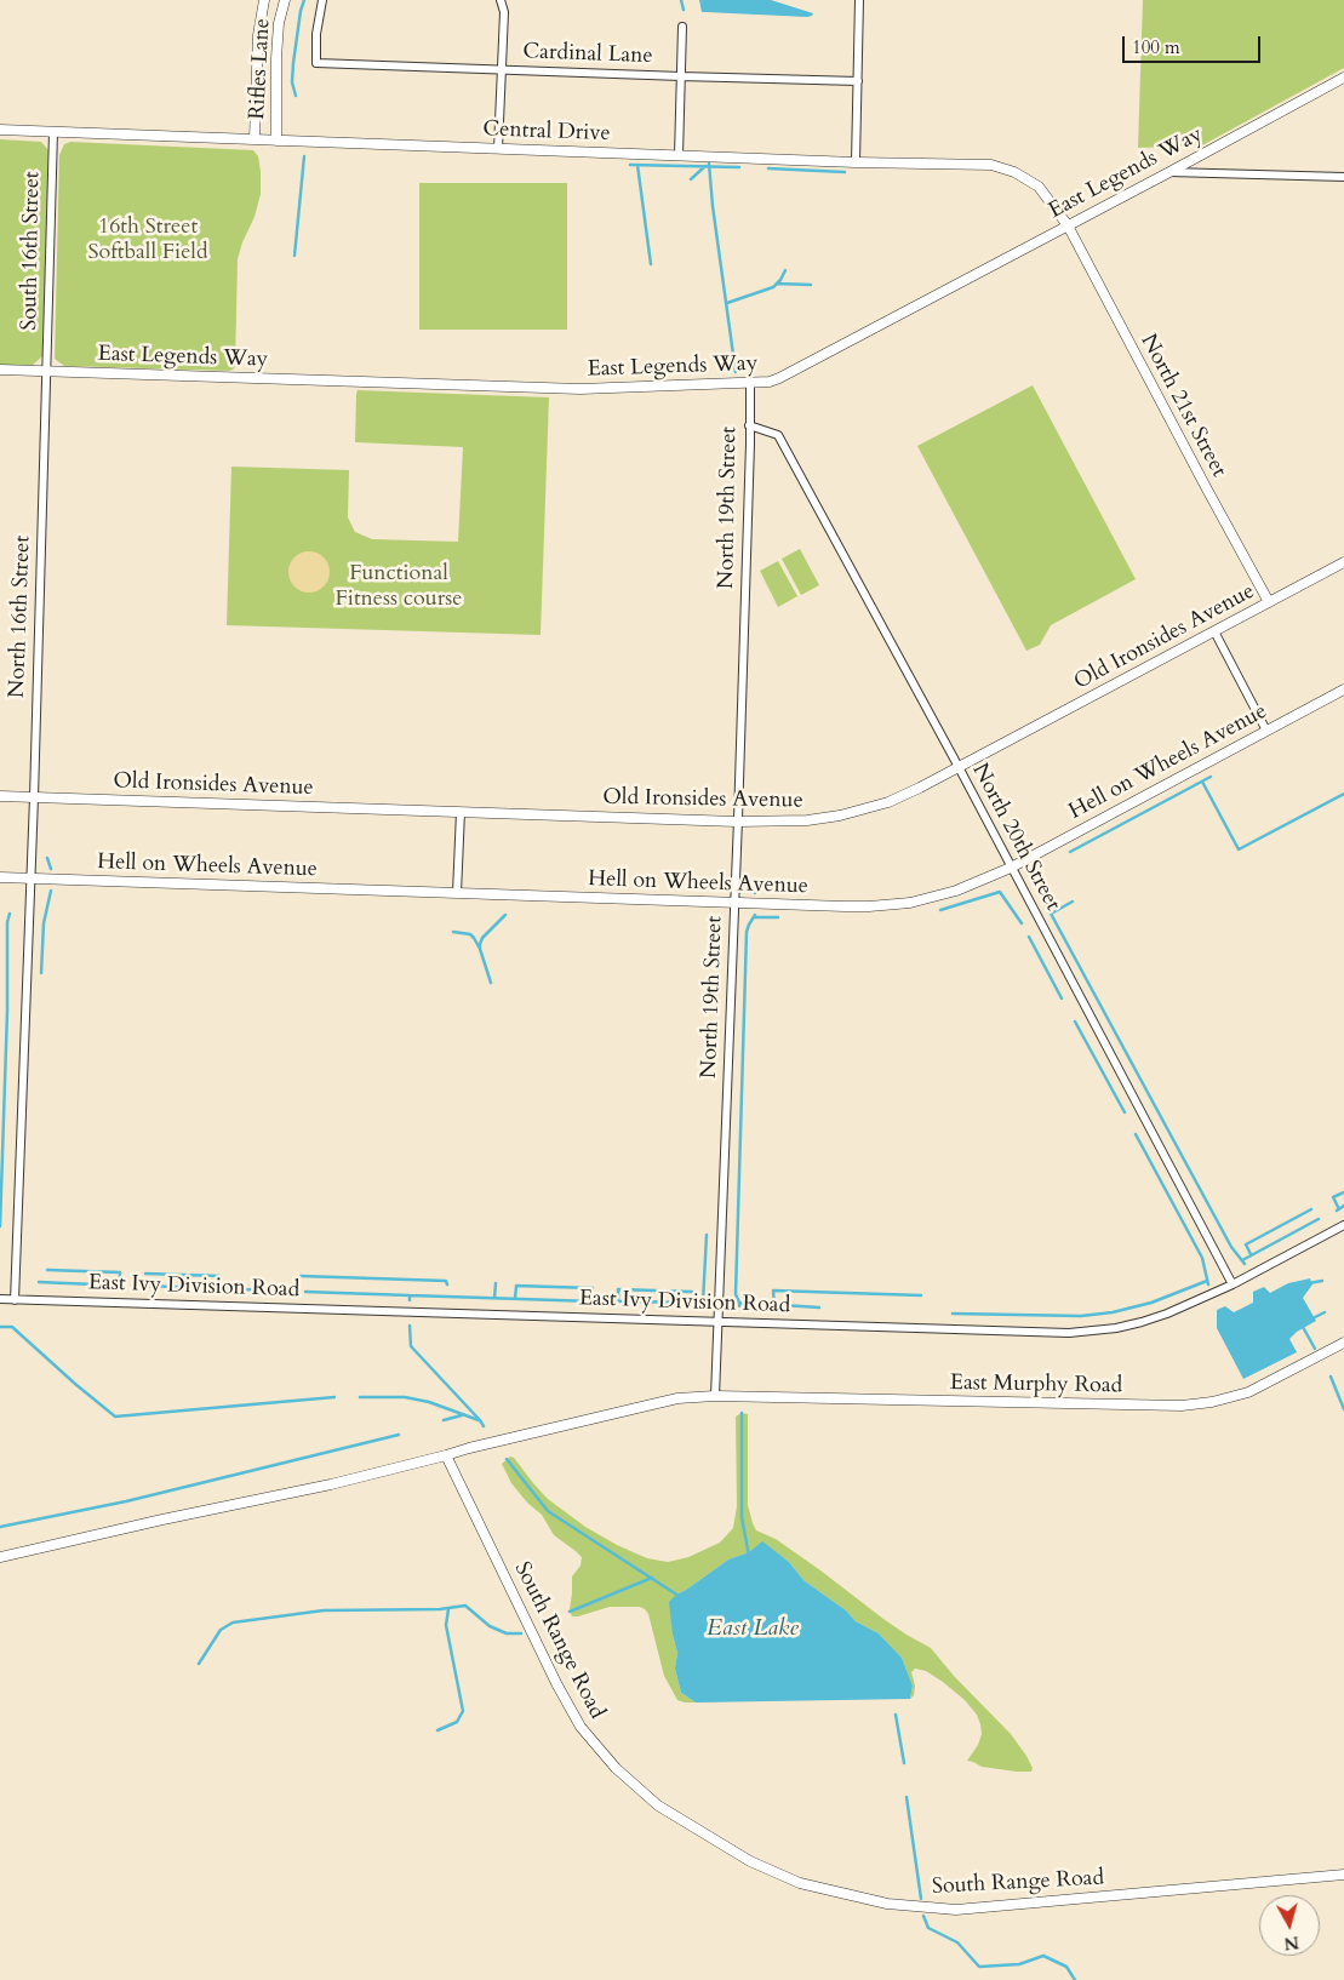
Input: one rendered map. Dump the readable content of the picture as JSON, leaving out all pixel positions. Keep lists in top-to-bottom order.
{
  "streets": {
    "street": [
      "Cardinal Lane",
      "Rifles Lane",
      "Central Drive",
      "East Legends Way",
      "South 16th Street",
      "North 21st Street",
      "North 19th Street",
      "North 16th Street",
      "Old Ironsides Avenue",
      "Hell on Wheels Avenue",
      "North 20th Street",
      "East Ivy Division Road",
      "East Murphy Road",
      "South Range Road"
    ]
  },
  "crossings": [
    ["Rifles Lane", "Central Drive"],
    ["Central Drive", "East Legends Way"],
    ["Central Drive", "South 16th Street"],
    ["Central Drive", "North 21st Street"],
    ["East Legends Way", "South 16th Street"],
    ["East Legends Way", "North 21st Street"],
    ["East Legends Way", "North 19th Street"],
    ["East Legends Way", "North 16th Street"],
    ["South 16th Street", "North 16th Street"],
    ["North 21st Street", "Old Ironsides Avenue"],
    ["North 19th Street", "Old Ironsides Avenue"],
    ["North 19th Street", "Hell on Wheels Avenue"],
    ["North 19th Street", "North 20th Street"],
    ["North 19th Street", "East Ivy Division Road"],
    ["North 19th Street", "East Murphy Road"],
    ["North 16th Street", "Old Ironsides Avenue"],
    ["North 16th Street", "Hell on Wheels Avenue"],
    ["North 16th Street", "East Ivy Division Road"],
    ["Old Ironsides Avenue", "North 20th Street"],
    ["Hell on Wheels Avenue", "North 20th Street"],
    ["North 20th Street", "East Ivy Division Road"],
    ["East Murphy Road", "South Range Road"]
  ],
  "water": ["East Lake"],
  "parks": ["16th Street Softball Field", "Functional Fitness course"],
  "scale_bar": "100 m",
  "north": "bottom"
}
